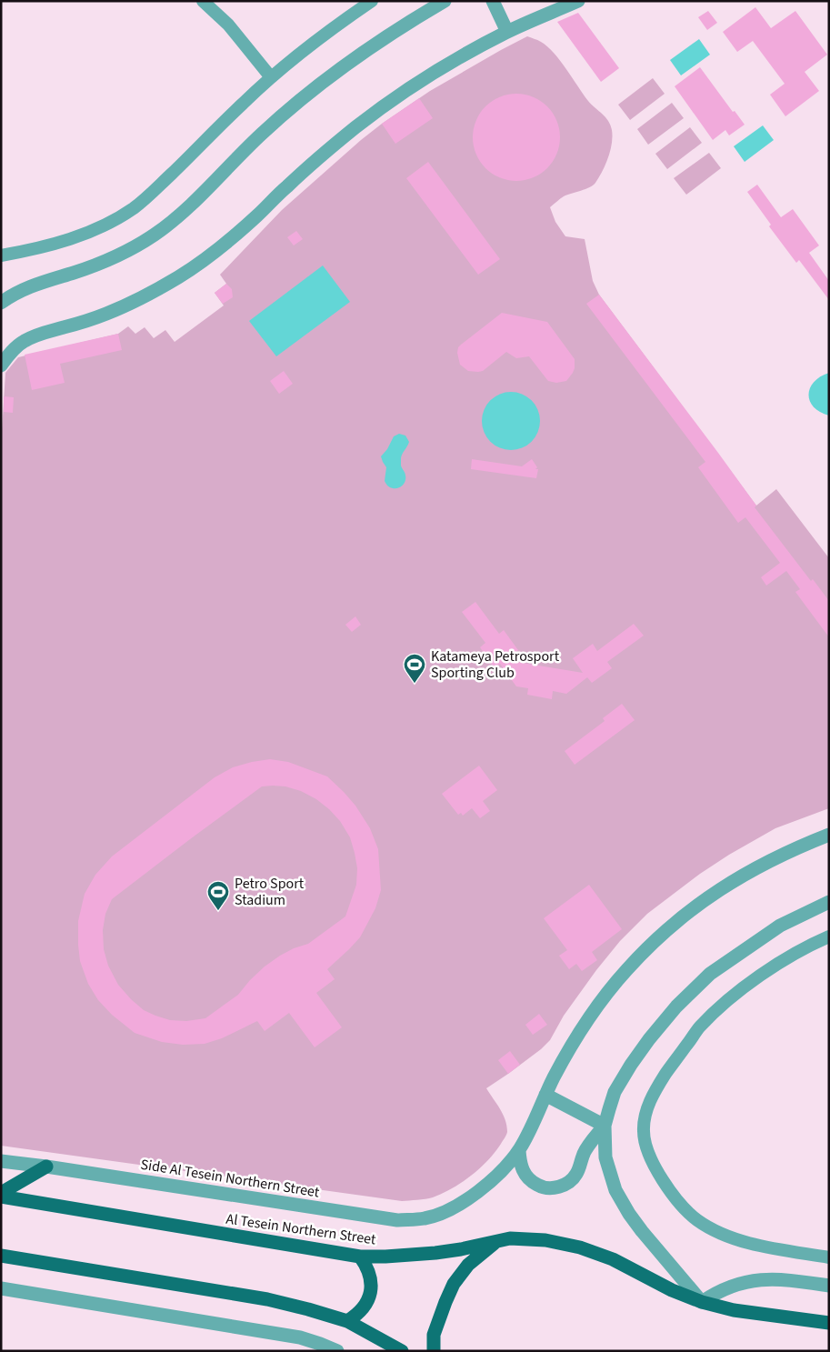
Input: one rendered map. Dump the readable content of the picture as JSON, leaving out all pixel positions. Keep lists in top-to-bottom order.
{
  "streets": {
    "main road": ["Al Tesein Northern Street"],
    "street": ["Side Al Tesein Northern Street"]
  },
  "places": {
    "sports": ["Katameya Petrosport Sporting Club", "Petro Sport Stadium"]
  }
}
